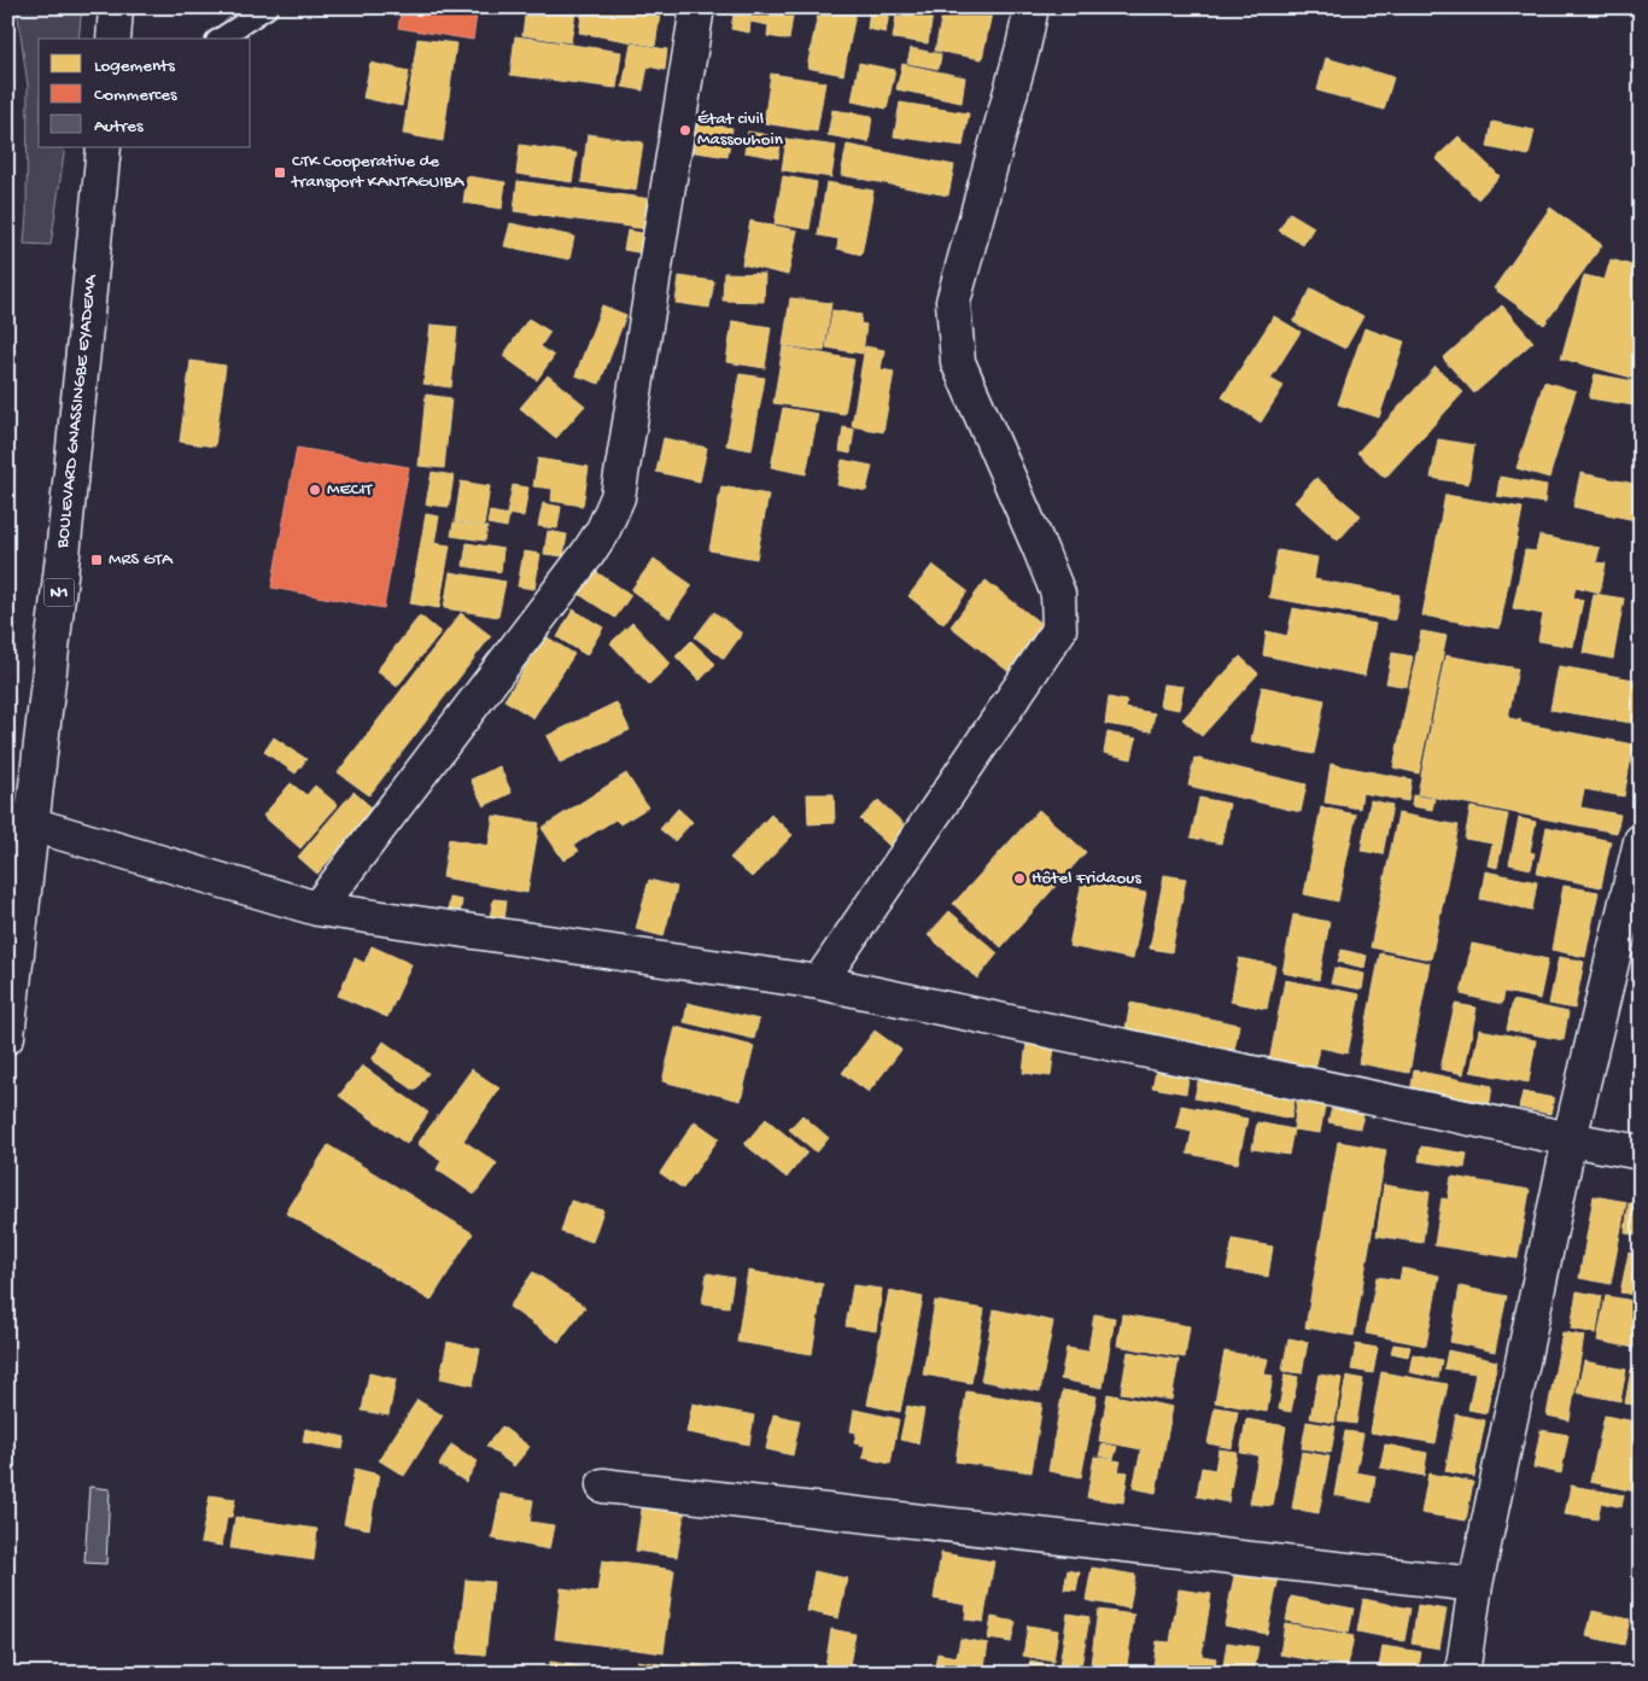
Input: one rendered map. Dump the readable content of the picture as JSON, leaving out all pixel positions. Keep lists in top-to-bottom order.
{
  "streets": {
    "main road": ["BOULEVARD GNASSINGBE EYADEMA", "N1"]
  },
  "places": {
    "other": ["État civil Massouhoin", "MECIT", "Hôtel Fridaous"],
    "transit": ["CTK Cooperative de transport KANTAGUIBA", "MRS GTA"]
  },
  "legend": ["Logements", "Commerces", "Autres"]
}
